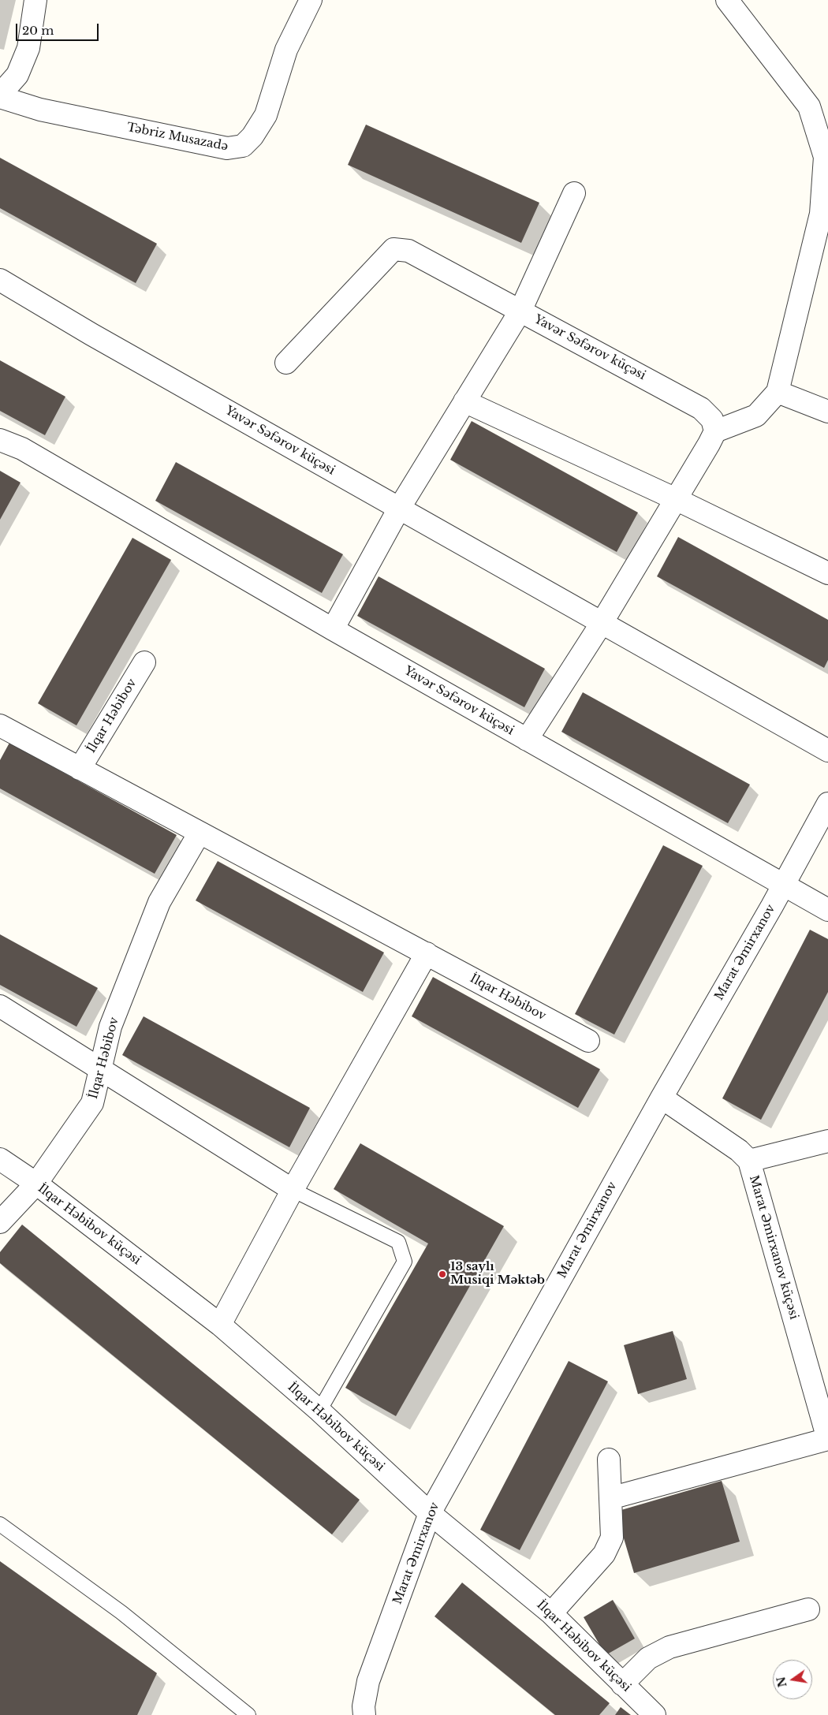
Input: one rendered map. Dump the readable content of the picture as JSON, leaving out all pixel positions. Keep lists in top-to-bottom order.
{
  "streets": {
    "street": [
      "Təbriz Musazadə",
      "Yavər Səfərov küçəsi",
      "İlqar Həbibov",
      "Marat Əmirxanov",
      "İlqar Həbibov küçəsi",
      "Marat Əmirxanov küçəsi"
    ]
  },
  "crossings": [
    ["Yavər Səfərov küçəsi", "Marat Əmirxanov"],
    ["İlqar Həbibov", "İlqar Həbibov küçəsi"],
    ["Marat Əmirxanov", "İlqar Həbibov küçəsi"],
    ["Marat Əmirxanov", "Marat Əmirxanov küçəsi"]
  ],
  "places": ["13 saylı Musiqi Məktəb"],
  "scale_bar": "20 m",
  "north": "left"
}
